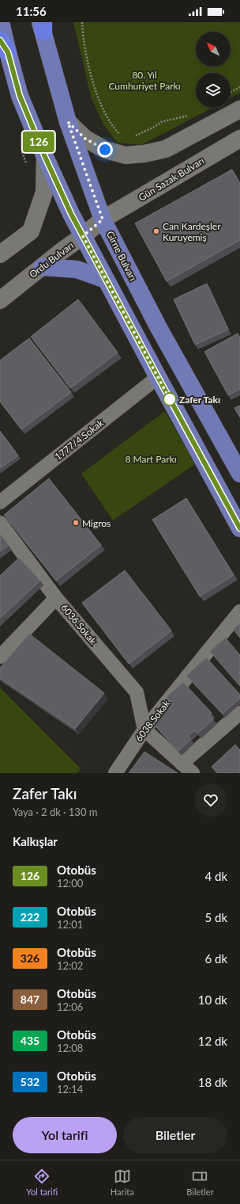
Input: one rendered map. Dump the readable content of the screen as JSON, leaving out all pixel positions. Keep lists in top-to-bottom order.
{
  "streets": {
    "main road": ["Gün Sazak Bulvarı", "Girne Bulvarı", "Ordu Bulvarı"],
    "street": ["1777/4.Sokak", "6036.Sokak", "6038.Sokak"]
  },
  "crossings": [
    ["Gün Sazak Bulvarı", "Girne Bulvarı"],
    ["Gün Sazak Bulvarı", "Ordu Bulvarı"],
    ["Girne Bulvarı", "Ordu Bulvarı"],
    ["6036.Sokak", "6038.Sokak"]
  ],
  "parks": ["80. Yıl Cumhuriyet Parkı", "8 Mart Parkı"],
  "places": ["Can Kardeşler Kuruyemiş", "Zafer Takı", "Migros"],
  "lines": ["bus line 126"],
  "north": "top left",
  "page": {
    "status": "11:56",
    "on_map": "126",
    "heading": [
      ["Zafer Takı", "Yaya · 2 dk · 130 m"],
      "Kalkışlar"
    ],
    "list": [
      {
        "mark": "126",
        "name": "Otobüs",
        "note": "12:00",
        "value": "4 dk"
      },
      {
        "mark": "222",
        "name": "Otobüs",
        "note": "12:01",
        "value": "5 dk"
      },
      {
        "mark": "326",
        "name": "Otobüs",
        "note": "12:02",
        "value": "6 dk"
      },
      {
        "mark": "847",
        "name": "Otobüs",
        "note": "12:06",
        "value": "10 dk"
      },
      {
        "mark": "435",
        "name": "Otobüs",
        "note": "12:08",
        "value": "12 dk"
      },
      {
        "mark": "532",
        "name": "Otobüs",
        "note": "12:14",
        "value": "18 dk"
      }
    ],
    "buttons": ["Yol tarifi", "Biletler"],
    "tabs": ["Yol tarifi", "Harita", "Biletler"]
  }
}
